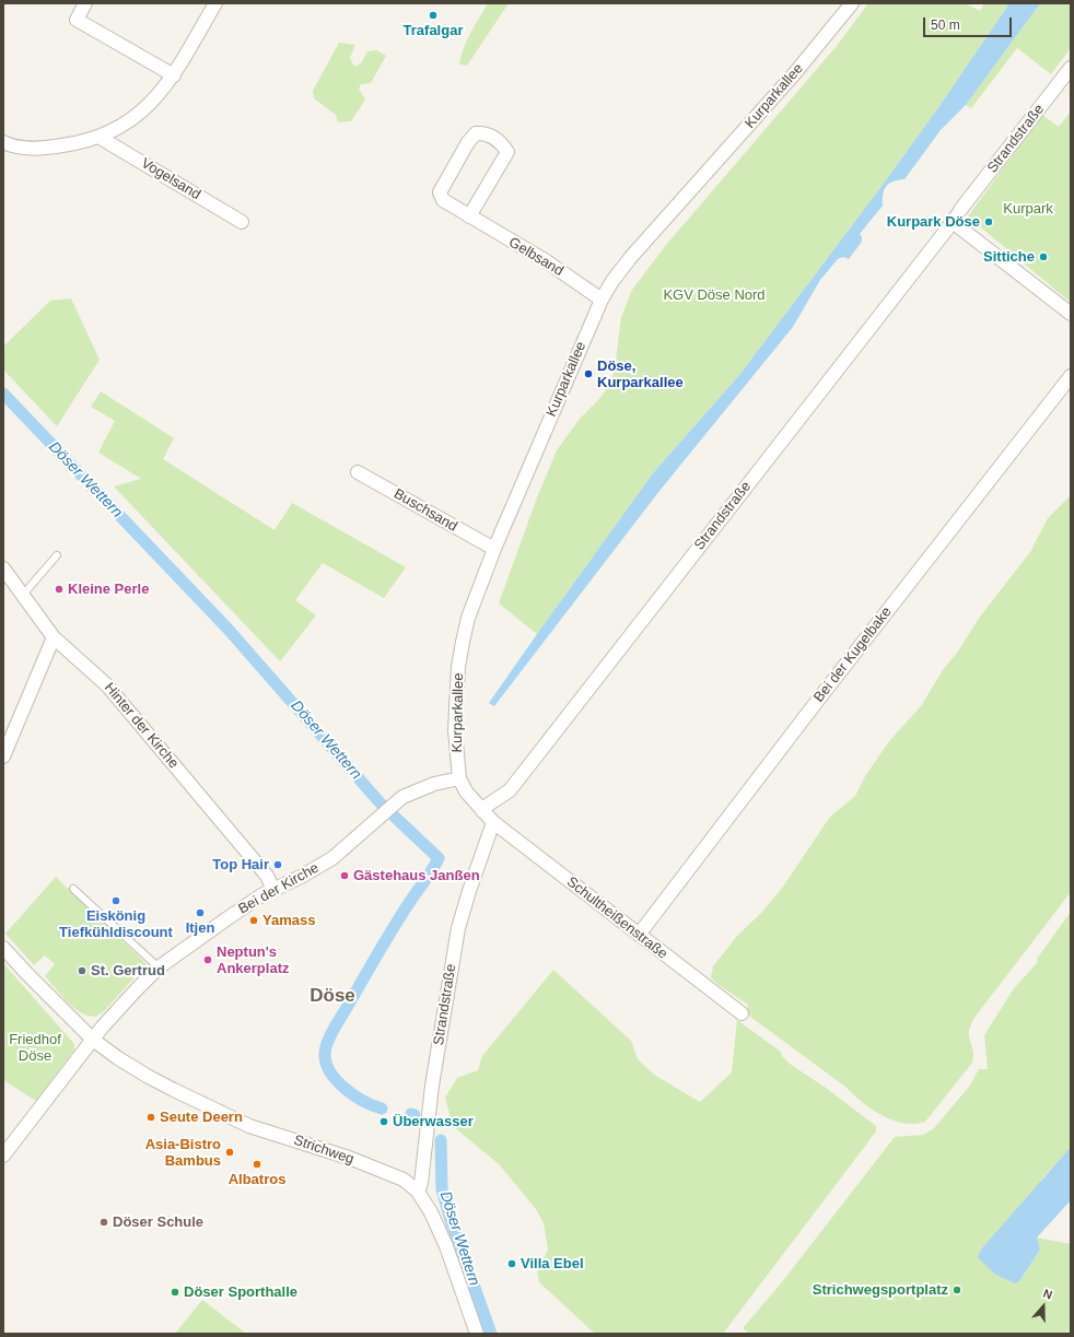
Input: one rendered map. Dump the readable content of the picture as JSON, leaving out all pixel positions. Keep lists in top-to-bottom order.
{
  "streets": {
    "street": [
      "Kurparkallee",
      "Strandstraße",
      "Vogelsand",
      "Gelbsand",
      "Buschsand",
      "Bei der Kugelbake",
      "Hinter der Kirche",
      "Bei der Kirche",
      "Schultheißenstraße",
      "Strichweg"
    ]
  },
  "crossings": [
    ["Kurparkallee", "Strandstraße"],
    ["Kurparkallee", "Gelbsand"],
    ["Kurparkallee", "Buschsand"],
    ["Kurparkallee", "Bei der Kirche"],
    ["Kurparkallee", "Schultheißenstraße"],
    ["Strandstraße", "Schultheißenstraße"],
    ["Strandstraße", "Strichweg"],
    ["Bei der Kugelbake", "Schultheißenstraße"],
    ["Hinter der Kirche", "Bei der Kirche"],
    ["Bei der Kirche", "Strichweg"]
  ],
  "districts": ["Döse"],
  "water": ["Döser Wettern"],
  "parks": ["Kurpark", "KGV Döse Nord", "Friedhof Döse"],
  "places": [
    "Trafalgar",
    "Kurpark Döse",
    "Sittiche",
    "Döse, Kurparkallee",
    "Kleine Perle",
    "Top Hair",
    "Gästehaus Janßen",
    "Eiskönig Tiefkühldiscount",
    "Itjen",
    "Yamass",
    "Neptun's Ankerplatz",
    "St. Gertrud",
    "Seute Deern",
    "Überwasser",
    "Asia-Bistro Bambus",
    "Albatros",
    "Döser Schule",
    "Villa Ebel",
    "Strichwegsportplatz",
    "Döser Sporthalle"
  ],
  "scale_bar": "50 m",
  "north": "top"
}
